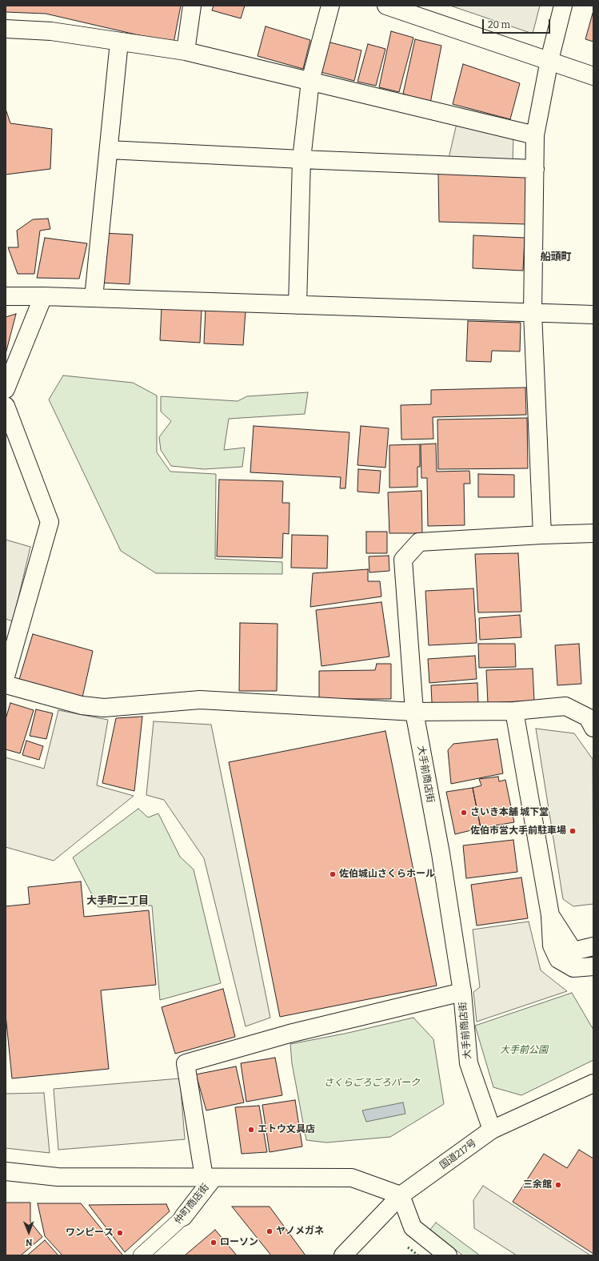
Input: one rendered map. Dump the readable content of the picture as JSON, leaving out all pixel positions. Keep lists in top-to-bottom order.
{
  "streets": {
    "main road": ["大手前商店街", "国道217号", "仲町商店街"]
  },
  "crossings": [
    ["大手前商店街", "国道217号"]
  ],
  "districts": ["船頭町", "大手町二丁目"],
  "parks": ["大手前公園", "さくらごろごろパーク"],
  "places": [
    "さいき本舗 城下堂",
    "佐伯市営大手前駐車場",
    "佐伯城山さくらホール",
    "エトウ文具店",
    "三余館",
    "ヤノメガネ",
    "ワンピース",
    "ローソン"
  ],
  "scale_bar": "20 m",
  "north": "bottom"
}
